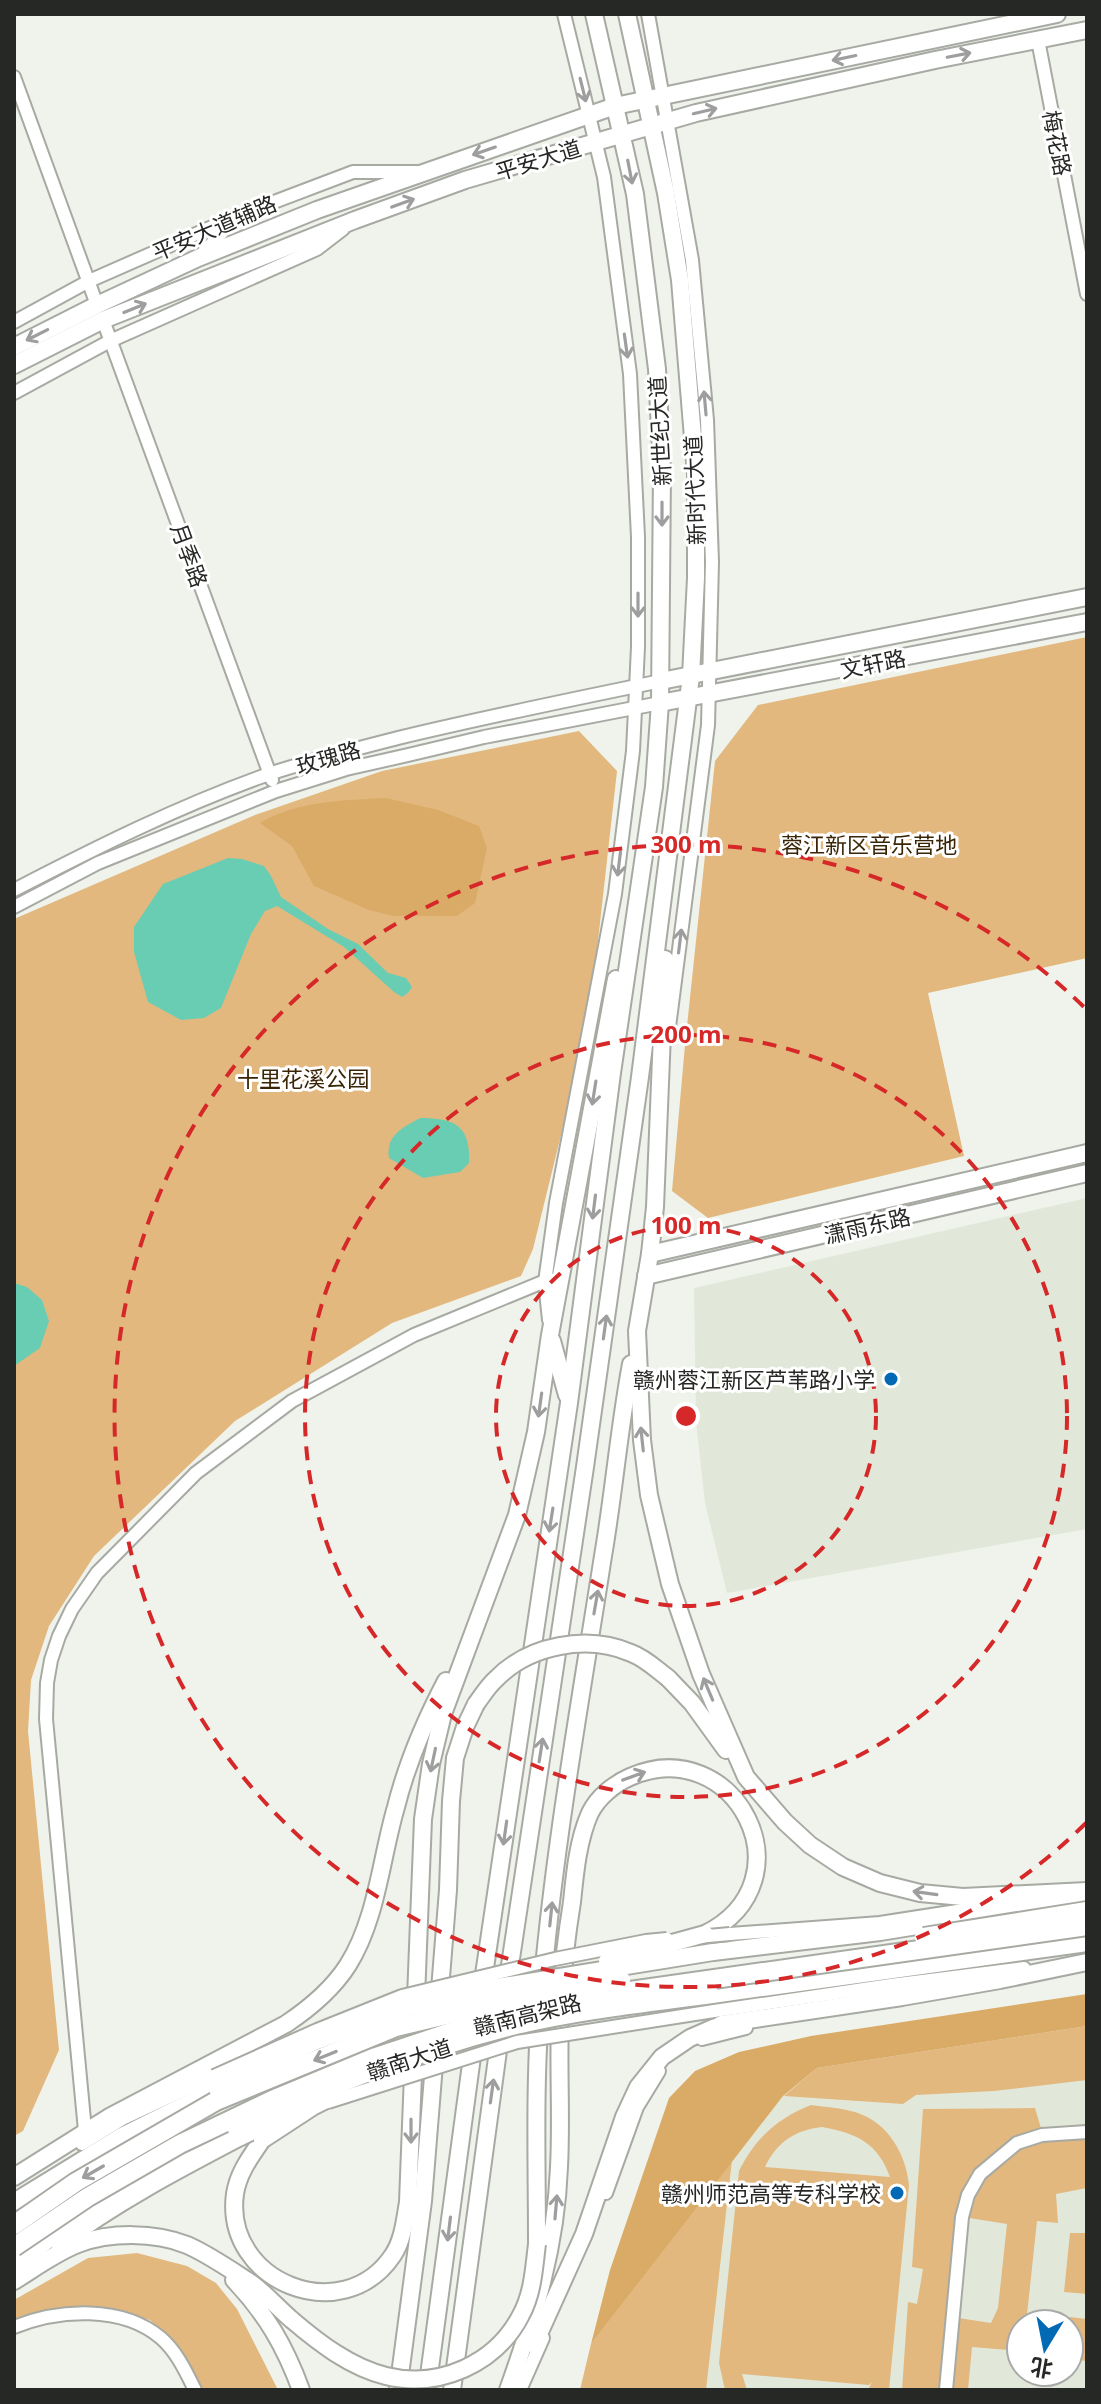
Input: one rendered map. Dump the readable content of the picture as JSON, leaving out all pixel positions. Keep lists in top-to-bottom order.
{
  "streets": {
    "highway": ["赣南高架路"],
    "main road": [
      "平安大道",
      "新世纪大道",
      "新时代大道",
      "文轩路",
      "潇雨东路",
      "赣南大道"
    ],
    "street": [
      "梅花路",
      "平安大道辅路",
      "月季路",
      "玫瑰路"
    ]
  },
  "crossings": [
    ["梅花路", "平安大道"],
    ["平安大道", "平安大道辅路"],
    ["平安大道", "新世纪大道"],
    ["平安大道", "新时代大道"],
    ["平安大道", "月季路"],
    ["平安大道辅路", "月季路"],
    ["新世纪大道", "文轩路"],
    ["新世纪大道", "玫瑰路"],
    ["新时代大道", "文轩路"],
    ["月季路", "玫瑰路"],
    ["文轩路", "玫瑰路"]
  ],
  "one_way": ["新世纪大道"],
  "parks": ["蓉江新区音乐营地", "十里花溪公园"],
  "places": ["赣州蓉江新区芦苇路小学", "赣州师范高等专科学校"],
  "north": "bottom",
  "rings": ["300 m", "200 m", "100 m"]
}
